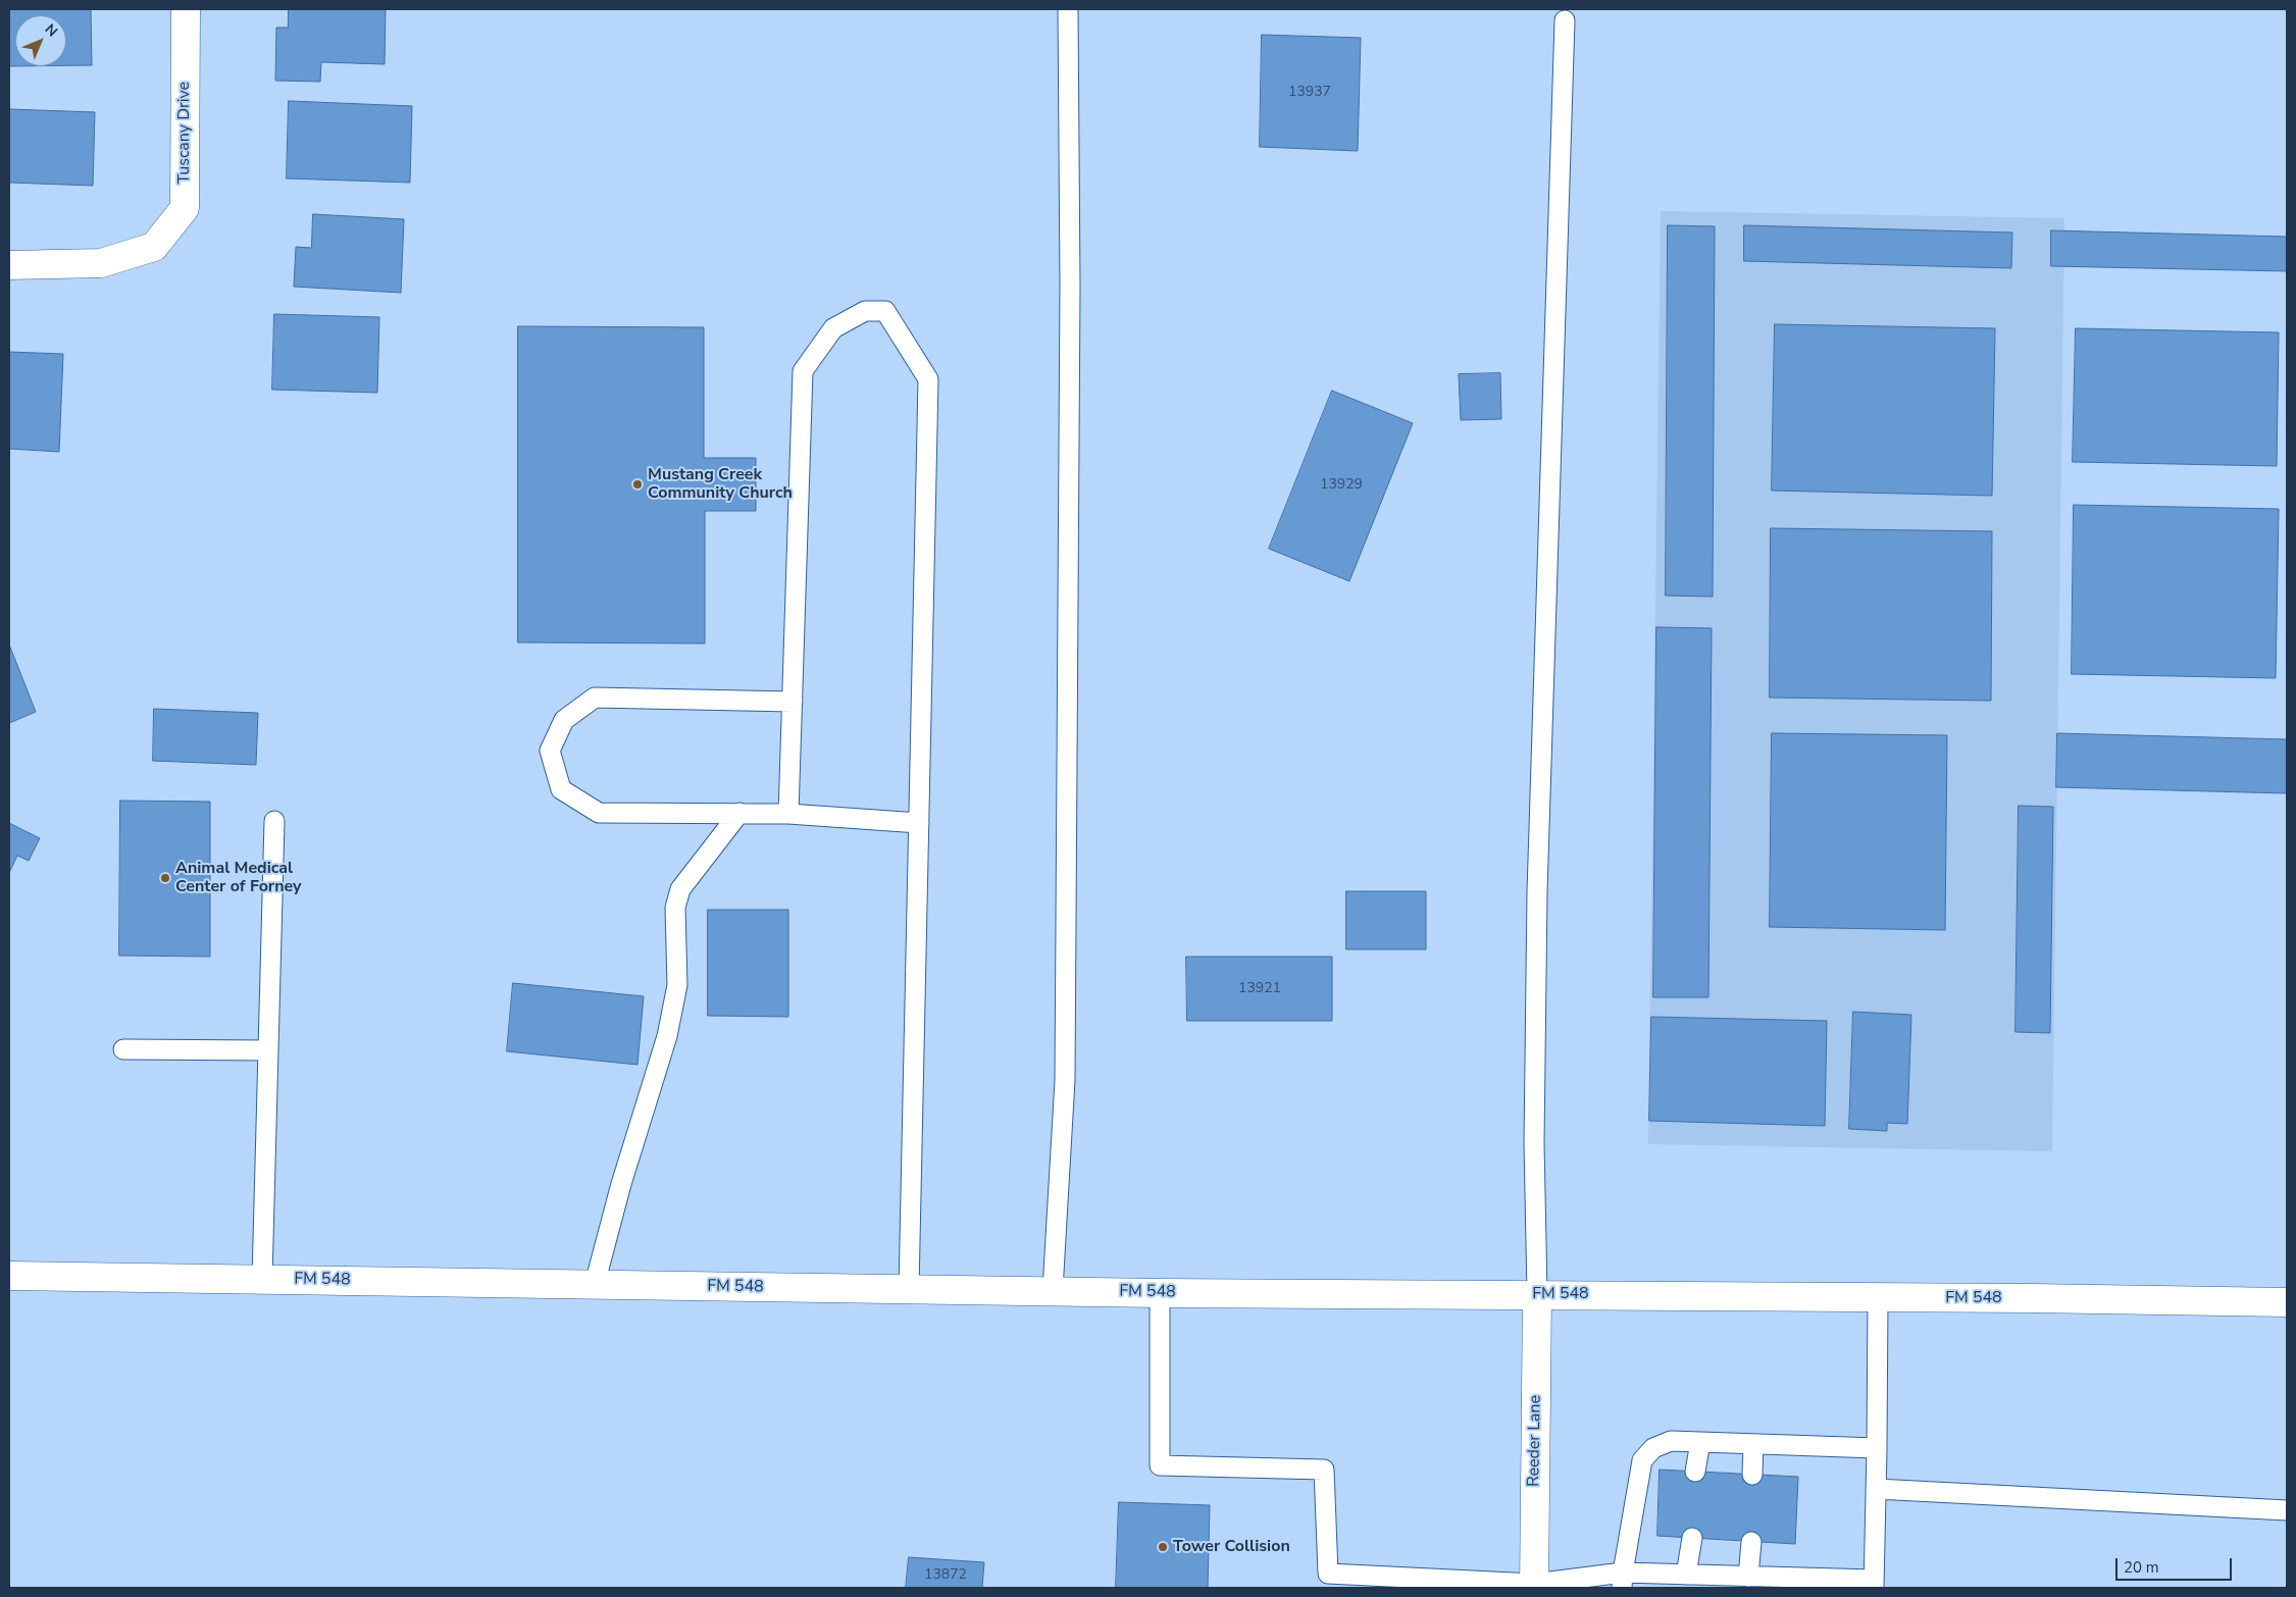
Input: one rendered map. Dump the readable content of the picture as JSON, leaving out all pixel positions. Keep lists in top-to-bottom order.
{
  "streets": {
    "main road": ["Tuscany Drive", "FM 548", "Reeder Lane"]
  },
  "crossings": [
    ["FM 548", "Reeder Lane"]
  ],
  "places": ["Mustang Creek Community Church", "Animal Medical Center of Forney", "Tower Collision"],
  "house_numbers": [
    "13937",
    "13929",
    "13921",
    "13872"
  ],
  "scale_bar": "20 m",
  "north": "top right"
}
